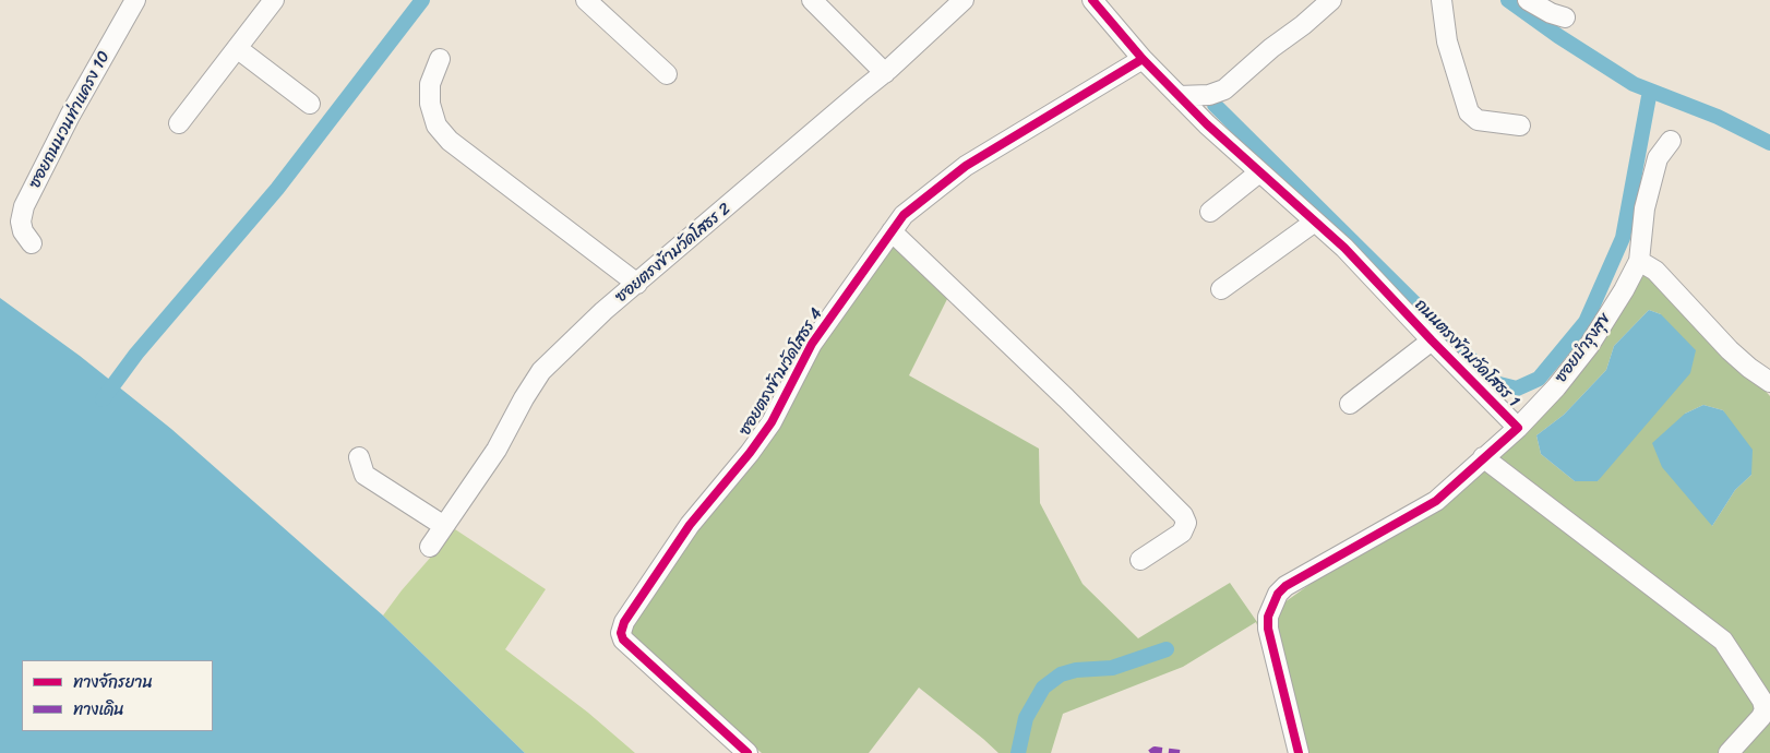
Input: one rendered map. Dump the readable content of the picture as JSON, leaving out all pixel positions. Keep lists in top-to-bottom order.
{
  "streets": {
    "street": [
      "ซอยถนนวนท่าแครง 10",
      "ซอยตรงข้ามวัดโสธร 2",
      "ซอยบำรุงสุข",
      "ถนนตรงข้ามวัดโสธร 1",
      "ซอยตรงข้ามวัดโสธร 4"
    ]
  },
  "crossings": [
    ["ซอยบำรุงสุข", "ถนนตรงข้ามวัดโสธร 1"],
    ["ถนนตรงข้ามวัดโสธร 1", "ซอยตรงข้ามวัดโสธร 4"]
  ],
  "legend": ["ทางจักรยาน", "ทางเดิน"]
}
